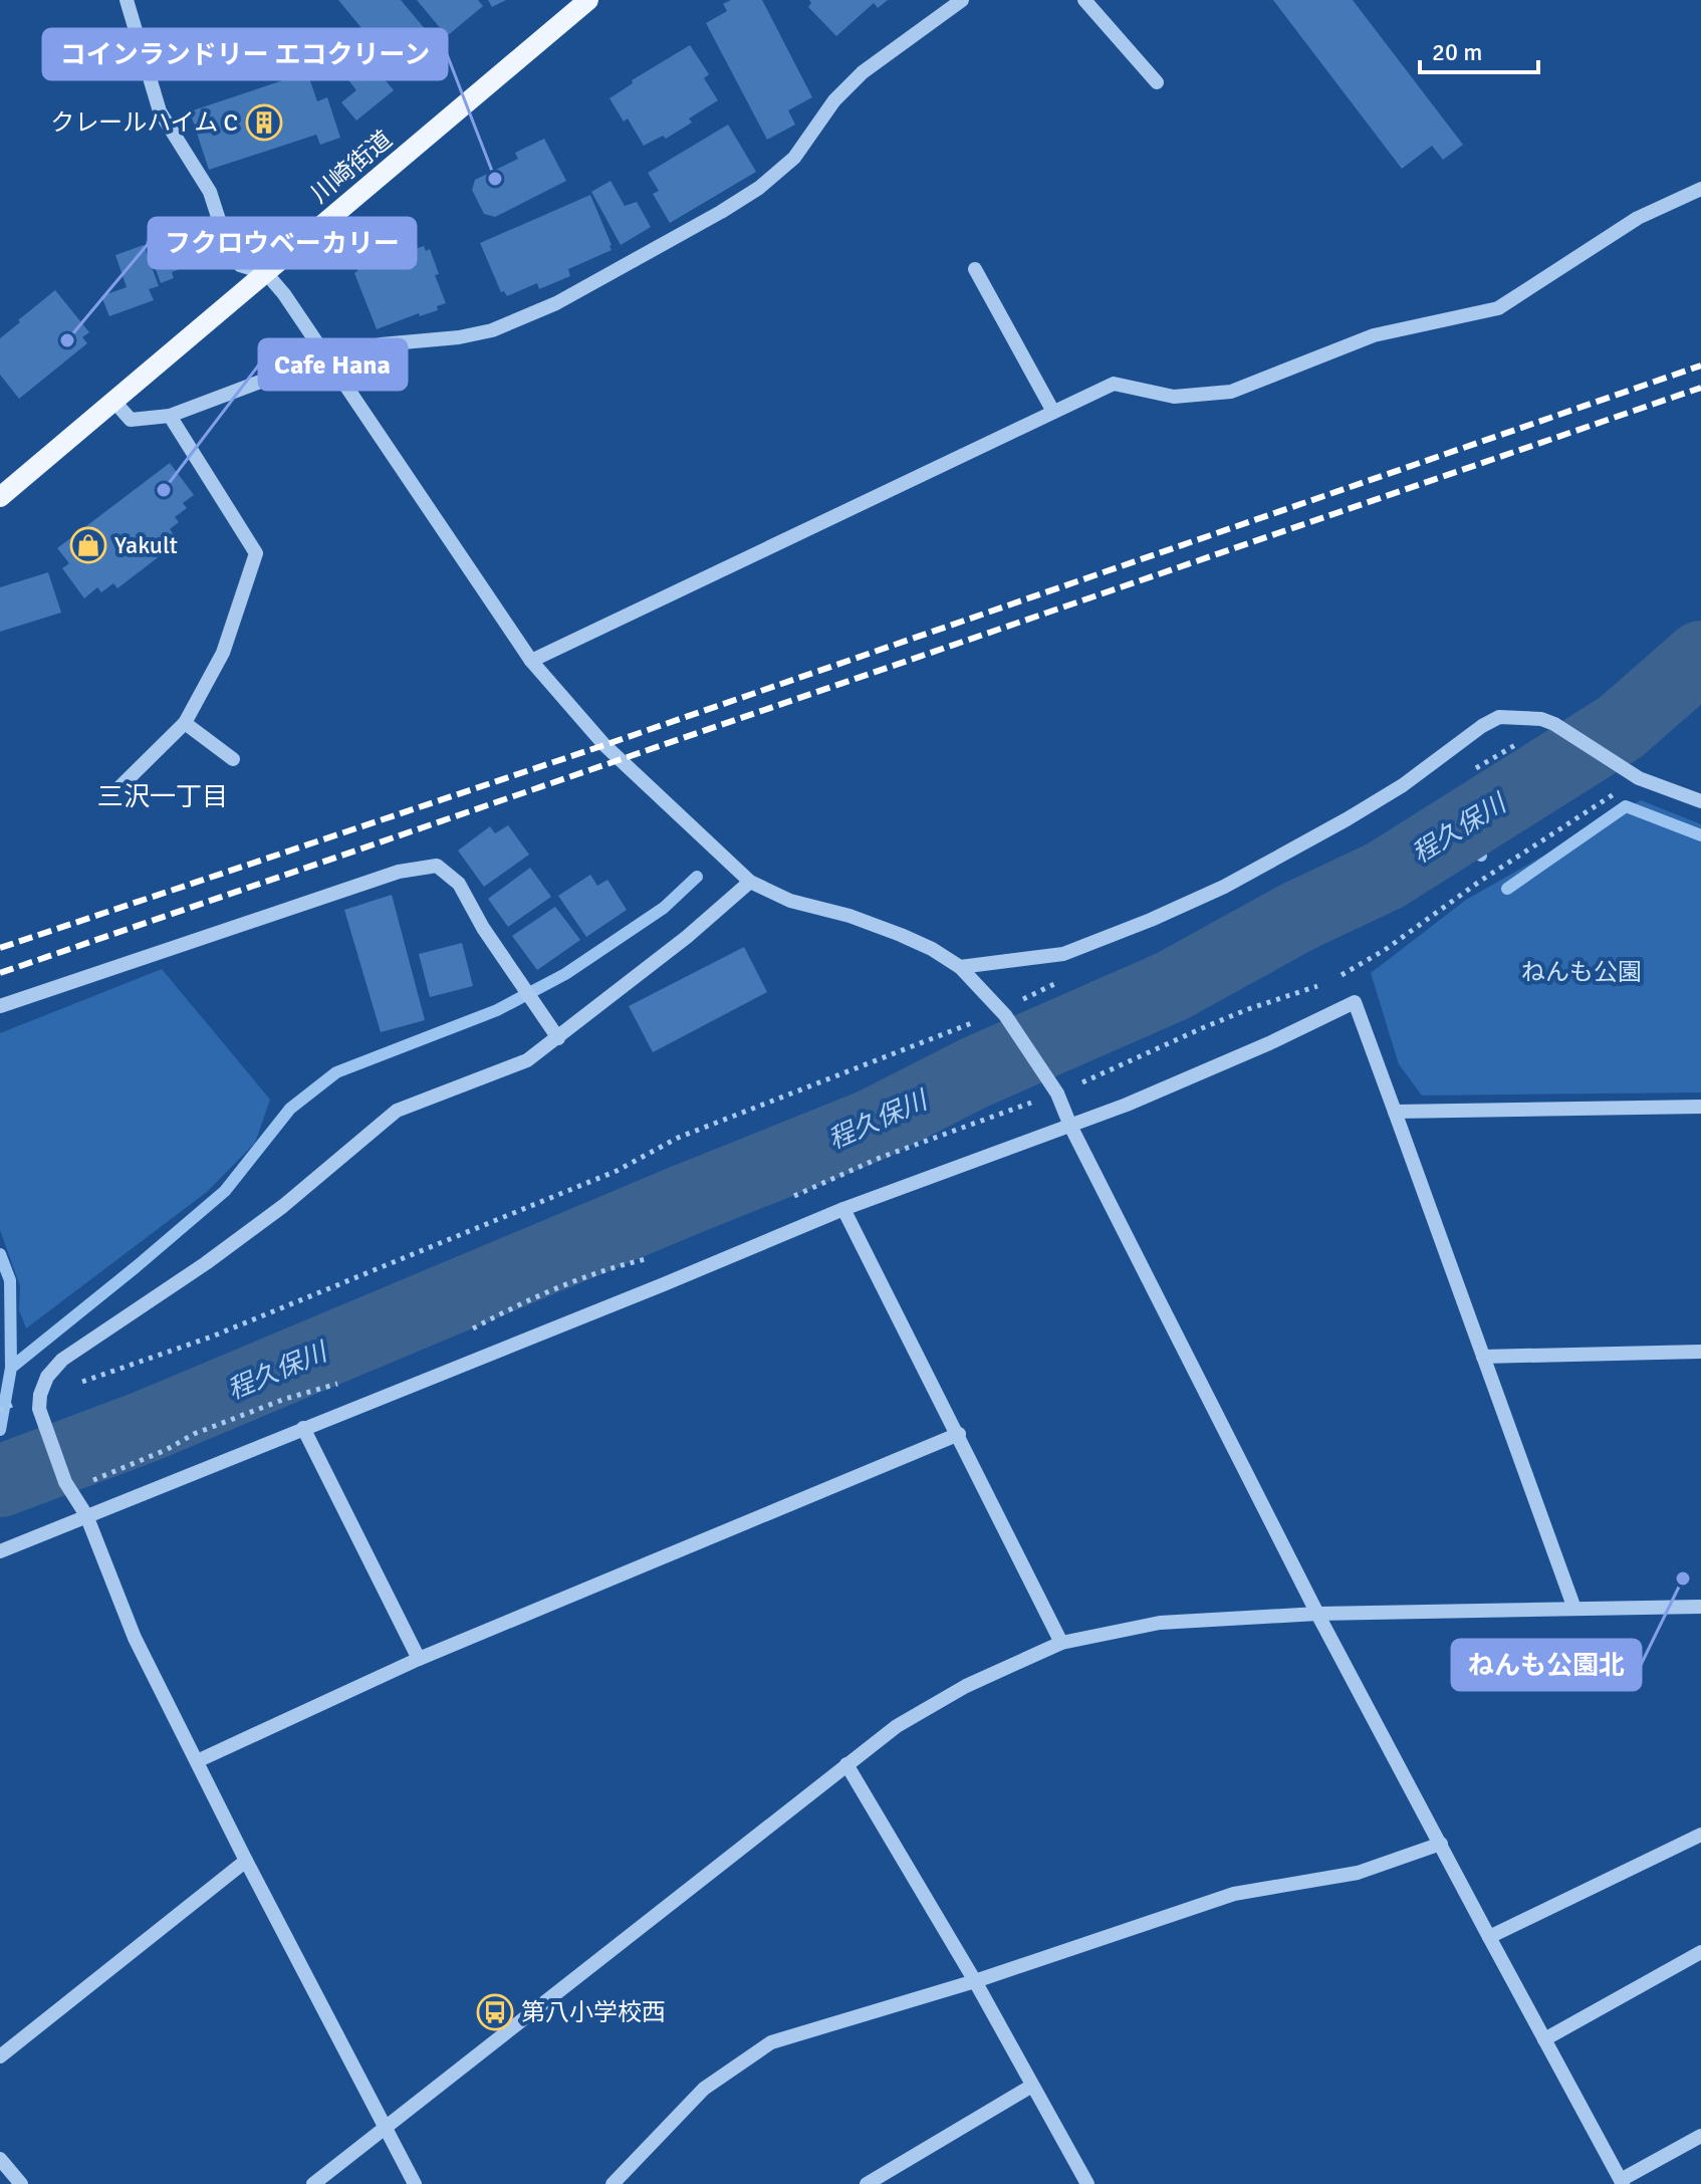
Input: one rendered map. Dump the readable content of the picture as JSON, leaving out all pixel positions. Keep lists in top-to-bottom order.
{
  "streets": {
    "main road": ["川崎街道"]
  },
  "districts": ["三沢一丁目"],
  "water": ["程久保川"],
  "parks": ["ねんも公園"],
  "places": {
    "building": ["クレールハイム C"],
    "other": [
      "コインランドリー エコクリーン",
      "フクロウベーカリー",
      "Cafe Hana",
      "ねんも公園北"
    ],
    "shop": ["Yakult"],
    "bus stop": ["第八小学校西"]
  },
  "scale_bar": "20 m"
}
